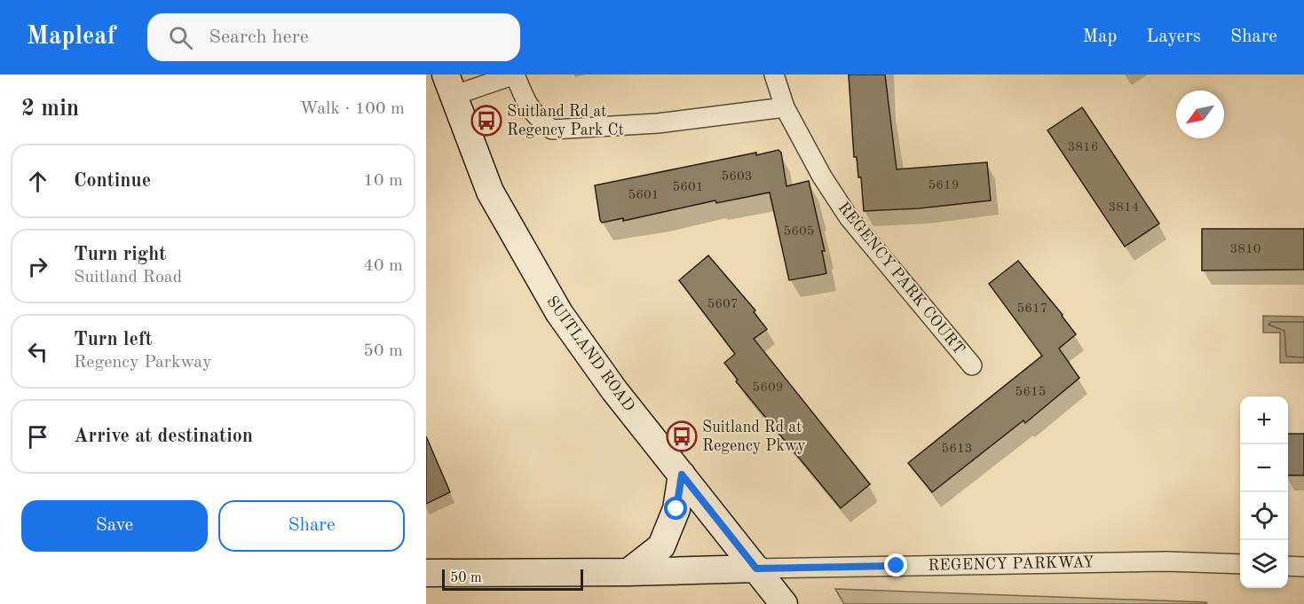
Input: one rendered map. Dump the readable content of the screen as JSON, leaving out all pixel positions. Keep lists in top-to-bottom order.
{
  "streets": {
    "main road": ["SUITLAND ROAD", "REGENCY PARKWAY"],
    "street": ["REGENCY PARK COURT"]
  },
  "crossings": [
    ["SUITLAND ROAD", "REGENCY PARKWAY"]
  ],
  "places": {
    "bus stop": ["Suitland Rd at Regency Park Ct", "Suitland Rd at Regency Pkwy"]
  },
  "house_numbers": [
    "3816",
    "5603",
    "5619",
    "5601",
    "5601",
    "3814",
    "5605",
    "3810",
    "5607",
    "5617",
    "5609",
    "5615",
    "5613"
  ],
  "scale_bar": "50 m",
  "north": "bottom left",
  "page": {
    "header": "Mapleaf",
    "search": "Search here",
    "nav": ["Map", "Layers", "Share"],
    "heading": ["2 min", "Walk · 100 m"],
    "list": [
      ["Continue", "10 m"],
      ["Turn right", "Suitland Road", "40 m"],
      ["Turn left", "Regency Parkway", "50 m"],
      "Arrive at destination"
    ],
    "map_buttons": ["+", "−"],
    "buttons": ["Save", "Share"],
    "scale": "50 m"
  }
}
